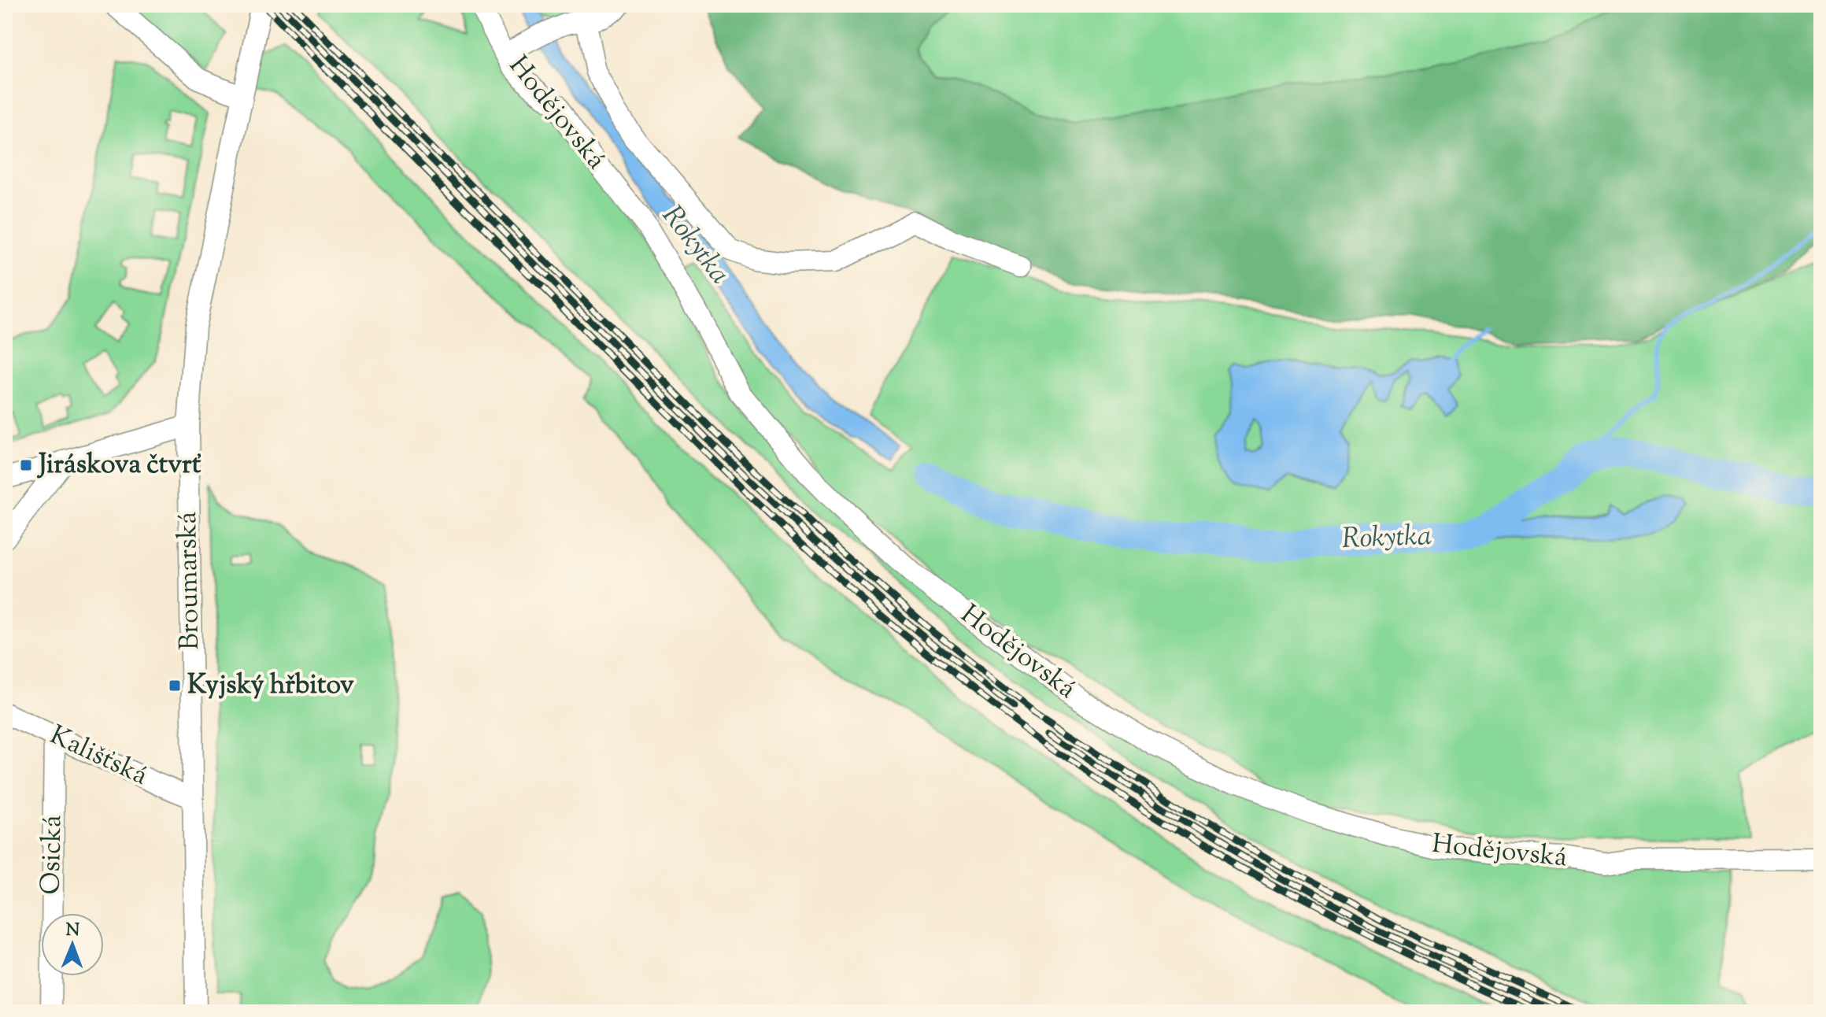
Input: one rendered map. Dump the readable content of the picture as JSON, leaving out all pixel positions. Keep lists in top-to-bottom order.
{
  "streets": {
    "street": [
      "Hodějovská",
      "Broumarská",
      "Kališťská",
      "Osická"
    ]
  },
  "crossings": [
    ["Broumarská", "Kališťská"],
    ["Kališťská", "Osická"]
  ],
  "water": ["Rokytka"],
  "places": {
    "transit": ["Jiráskova čtvrť", "Kyjský hřbitov"]
  },
  "north": "top"
}
